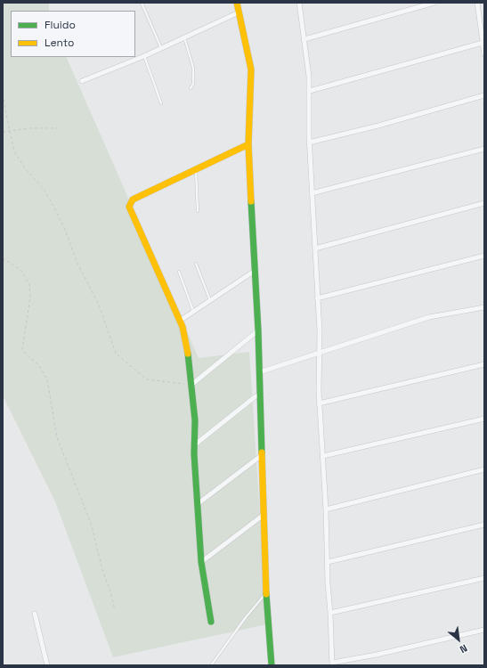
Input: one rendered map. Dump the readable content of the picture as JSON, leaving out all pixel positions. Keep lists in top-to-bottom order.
{
  "legend": ["Fluido", "Lento"],
  "north": "bottom right"
}
